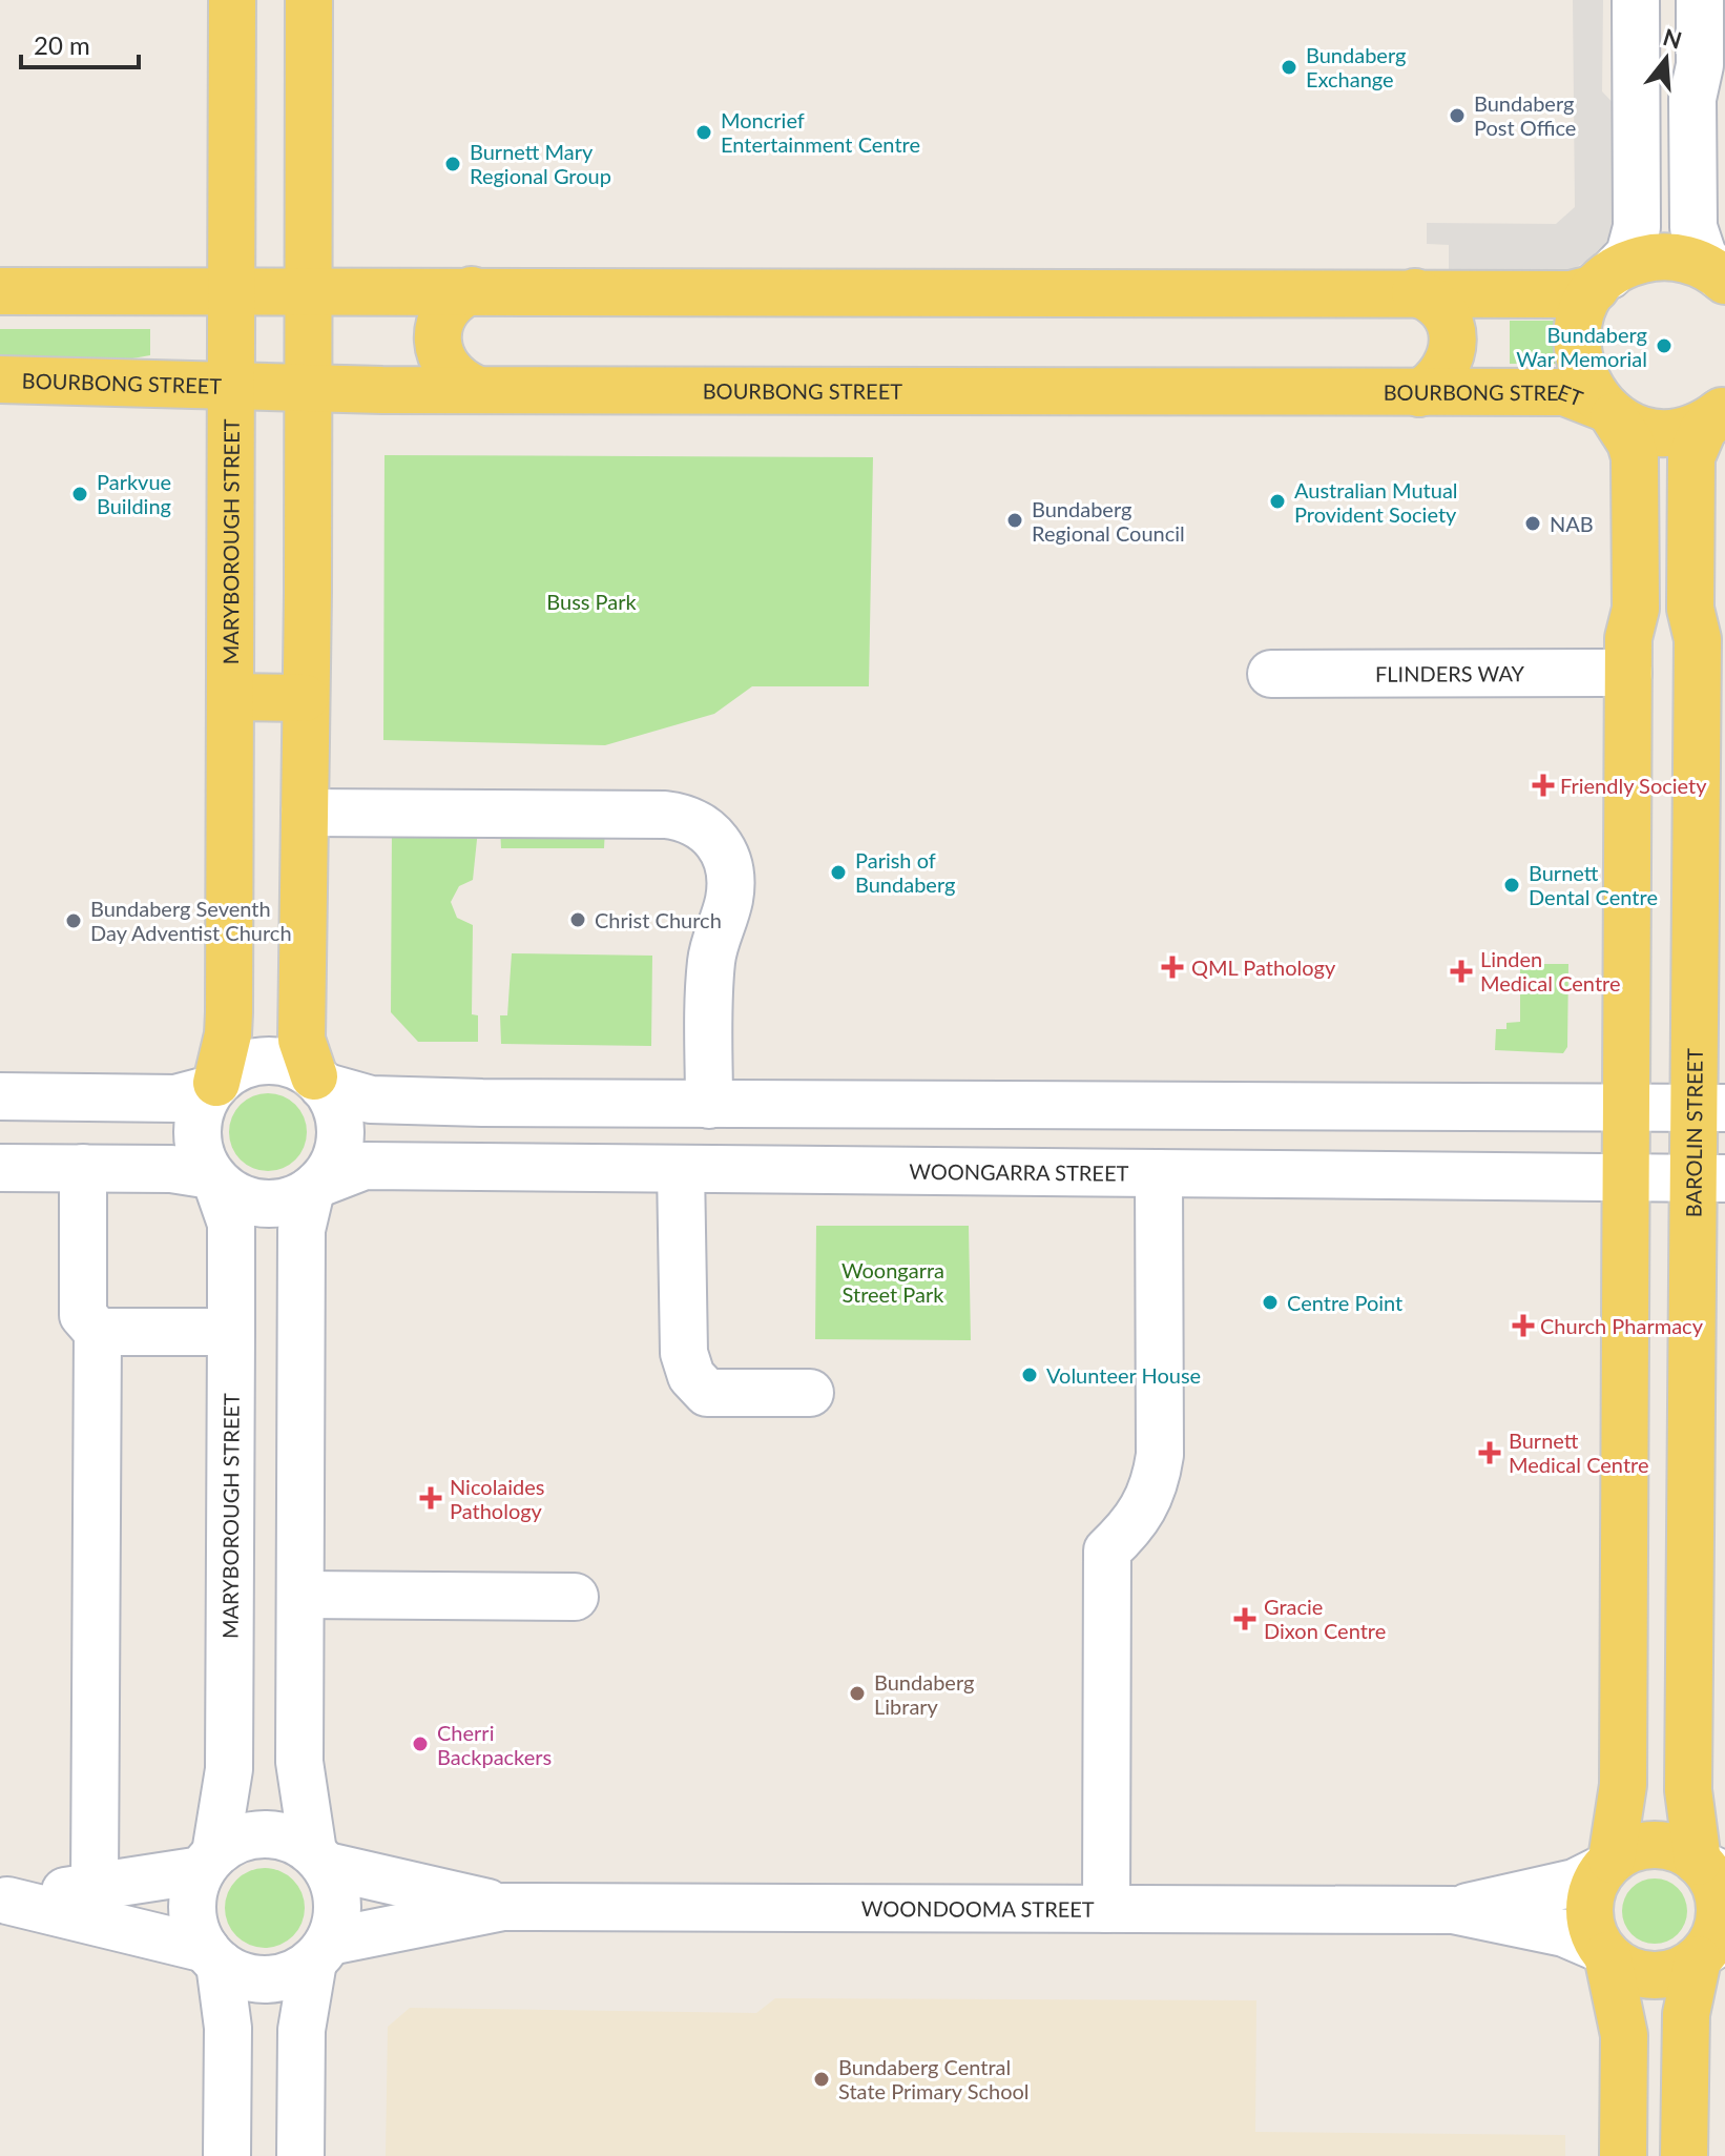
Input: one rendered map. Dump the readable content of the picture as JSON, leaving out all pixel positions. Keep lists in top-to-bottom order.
{
  "streets": {
    "main road": ["BOURBONG STREET", "MARYBOROUGH STREET", "BAROLIN STREET"],
    "street": ["FLINDERS WAY", "WOONGARRA STREET", "WOONDOOMA STREET"]
  },
  "crossings": [
    ["BOURBONG STREET", "MARYBOROUGH STREET"],
    ["BOURBONG STREET", "BAROLIN STREET"],
    ["MARYBOROUGH STREET", "WOONGARRA STREET"],
    ["MARYBOROUGH STREET", "WOONDOOMA STREET"],
    ["BAROLIN STREET", "WOONGARRA STREET"],
    ["BAROLIN STREET", "WOONDOOMA STREET"]
  ],
  "parks": ["Buss Park", "Woongarra Street Park"],
  "places": {
    "other": [
      "Bundaberg Exchange",
      "Bundaberg Post Office",
      "Moncrief Entertainment Centre",
      "Burnett Mary Regional Group",
      "Bundaberg War Memorial",
      "Parkvue Building",
      "Australian Mutual Provident Society",
      "Bundaberg Regional Council",
      "NAB",
      "Parish of Bundaberg",
      "Burnett Dental Centre",
      "Christ Church",
      "Bundaberg Seventh Day Adventist Church",
      "Centre Point",
      "Volunteer House",
      "Bundaberg Library",
      "Cherri Backpackers",
      "Bundaberg Central State Primary School"
    ],
    "health": [
      "Friendly Society",
      "QML Pathology",
      "Linden Medical Centre",
      "Church Pharmacy",
      "Burnett Medical Centre",
      "Nicolaides Pathology",
      "Gracie Dixon Centre"
    ]
  },
  "scale_bar": "20 m",
  "north": "top"
}
